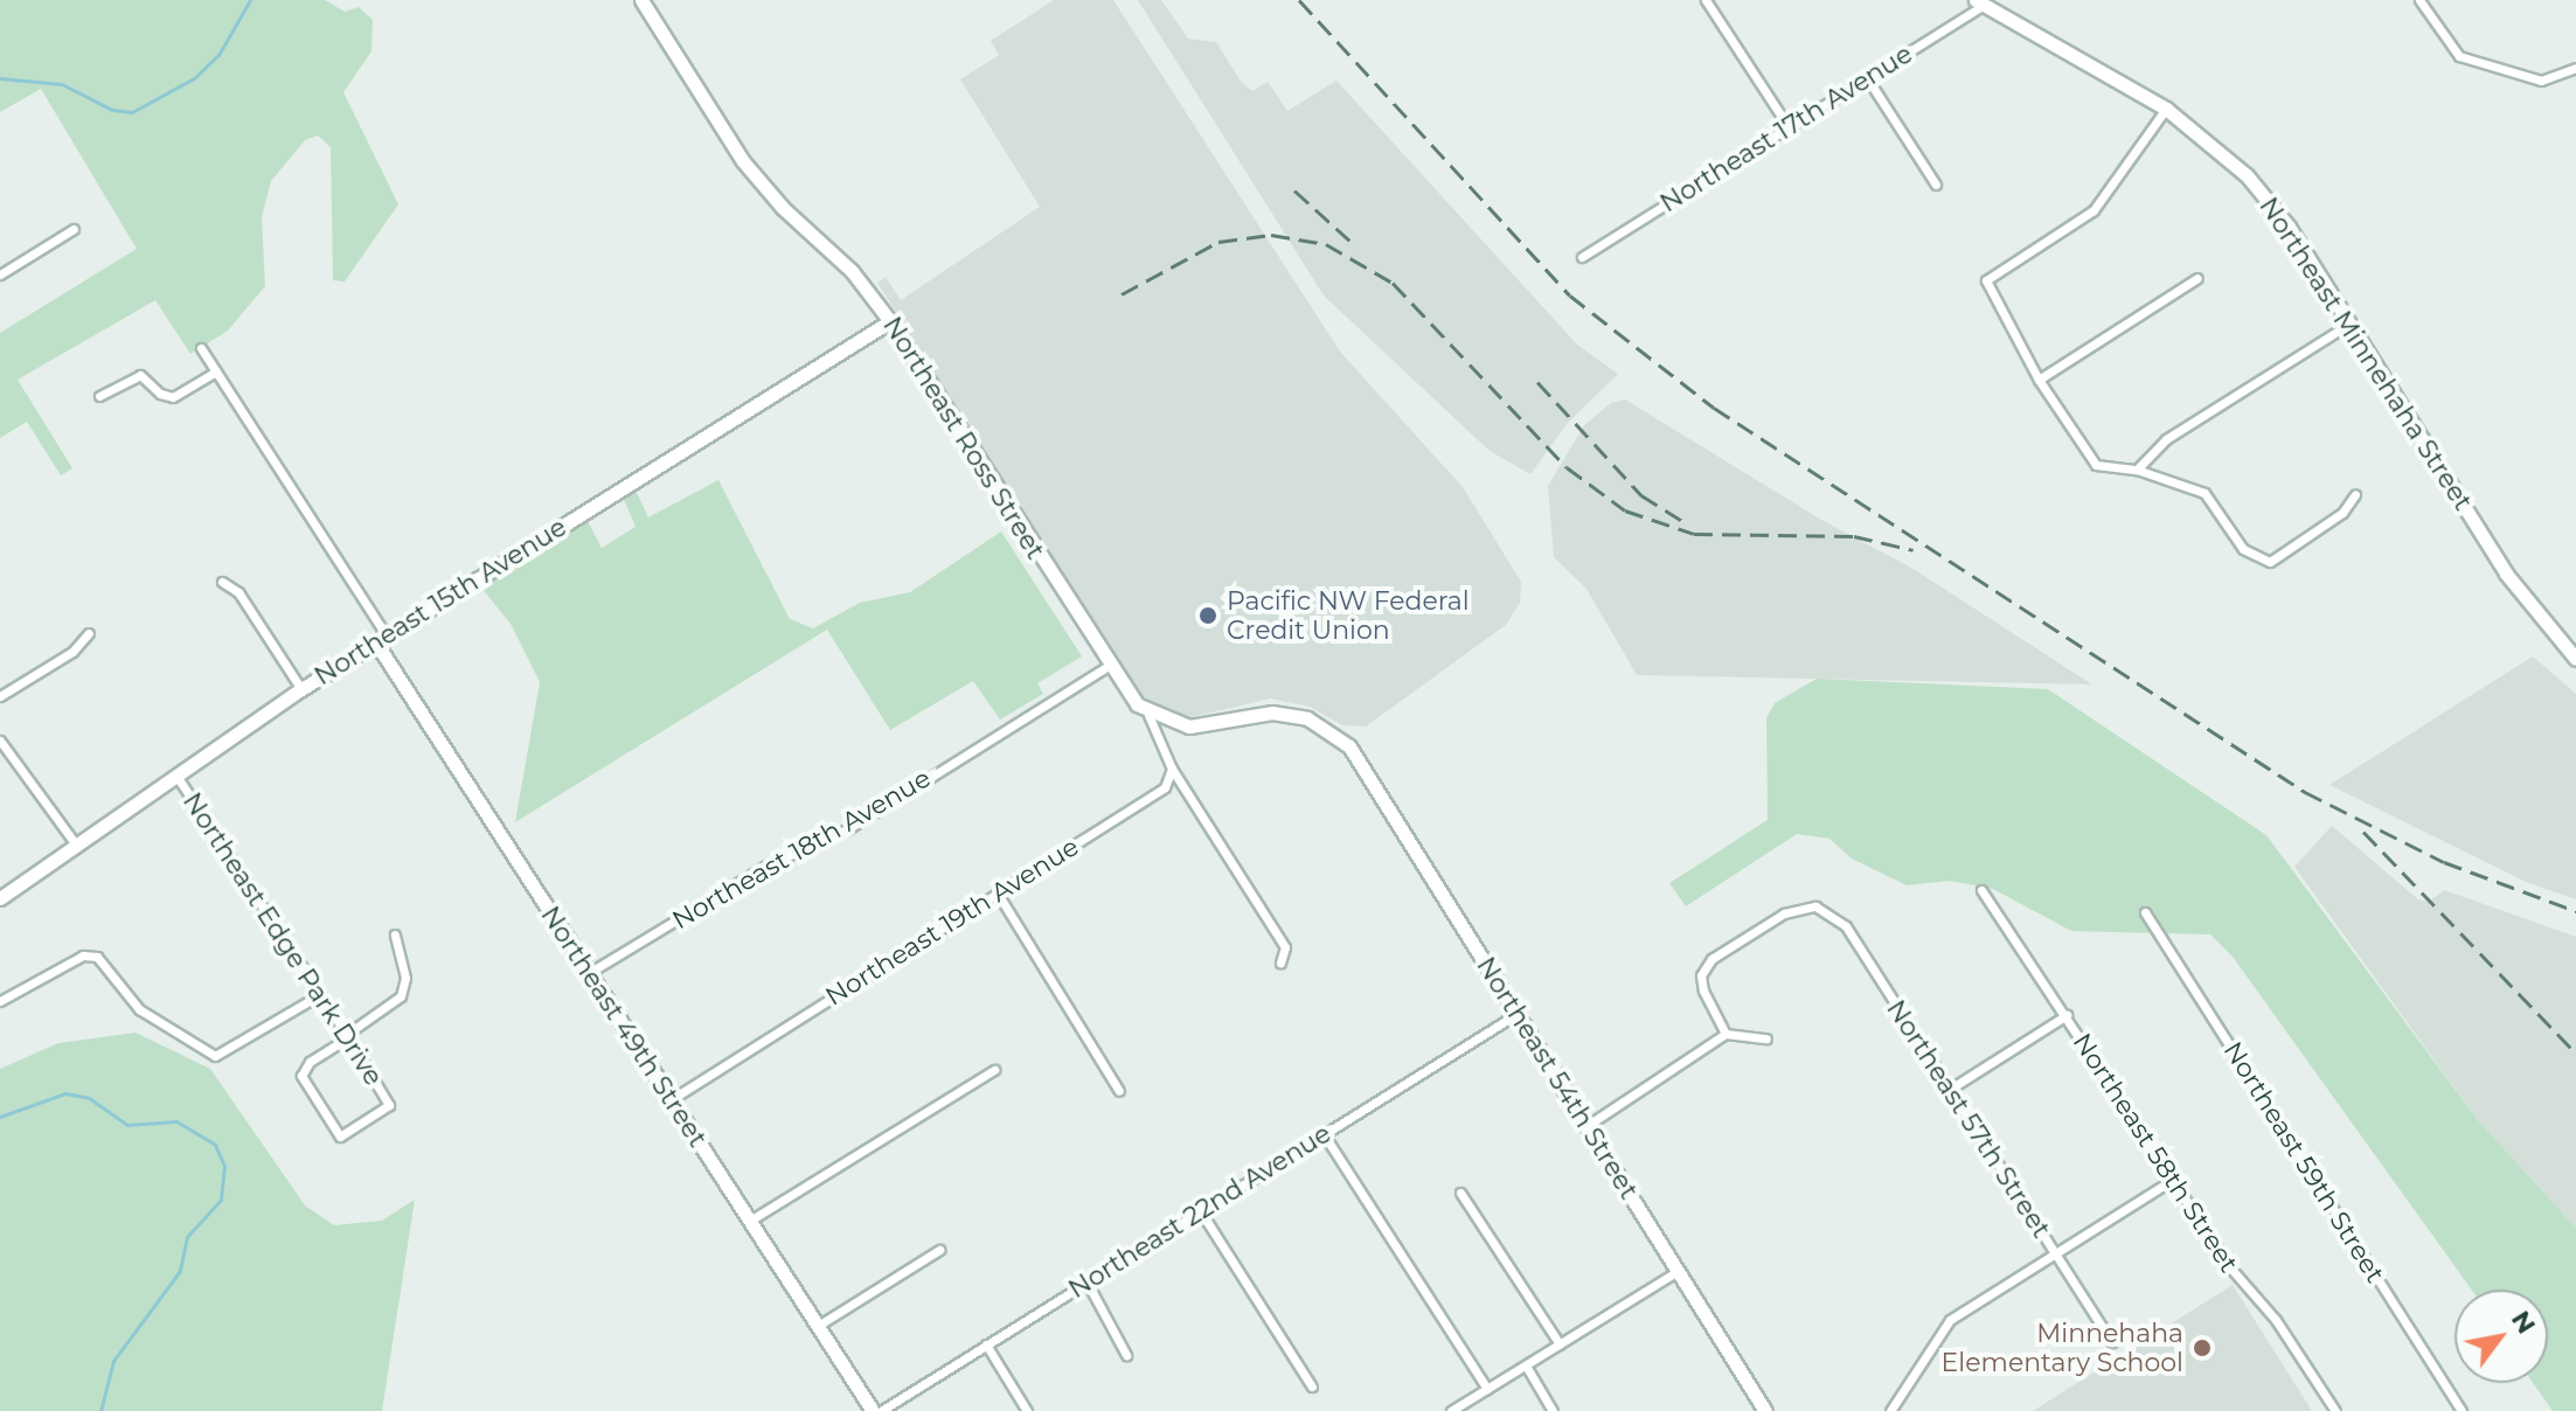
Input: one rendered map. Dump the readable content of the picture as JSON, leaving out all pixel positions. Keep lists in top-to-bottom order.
{
  "streets": {
    "street": [
      "Northeast 17th Avenue",
      "Northeast Minnehaha Street",
      "Northeast Ross Street",
      "Northeast 15th Avenue",
      "Northeast 18th Avenue",
      "Northeast 19th Avenue",
      "Northeast Edge Park Drive",
      "Northeast 49th Street",
      "Northeast 54th Street",
      "Northeast 57th Street",
      "Northeast 58th Street",
      "Northeast 59th Street",
      "Northeast 22nd Avenue"
    ]
  },
  "crossings": [
    ["Northeast 17th Avenue", "Northeast Minnehaha Street"],
    ["Northeast Ross Street", "Northeast 15th Avenue"],
    ["Northeast Ross Street", "Northeast 18th Avenue"],
    ["Northeast Ross Street", "Northeast 54th Street"],
    ["Northeast 15th Avenue", "Northeast Edge Park Drive"],
    ["Northeast 15th Avenue", "Northeast 49th Street"],
    ["Northeast 18th Avenue", "Northeast 49th Street"],
    ["Northeast 19th Avenue", "Northeast 49th Street"],
    ["Northeast 54th Street", "Northeast 22nd Avenue"]
  ],
  "places": ["Pacific NW Federal Credit Union", "Minnehaha Elementary School"],
  "north": "top right"
}
